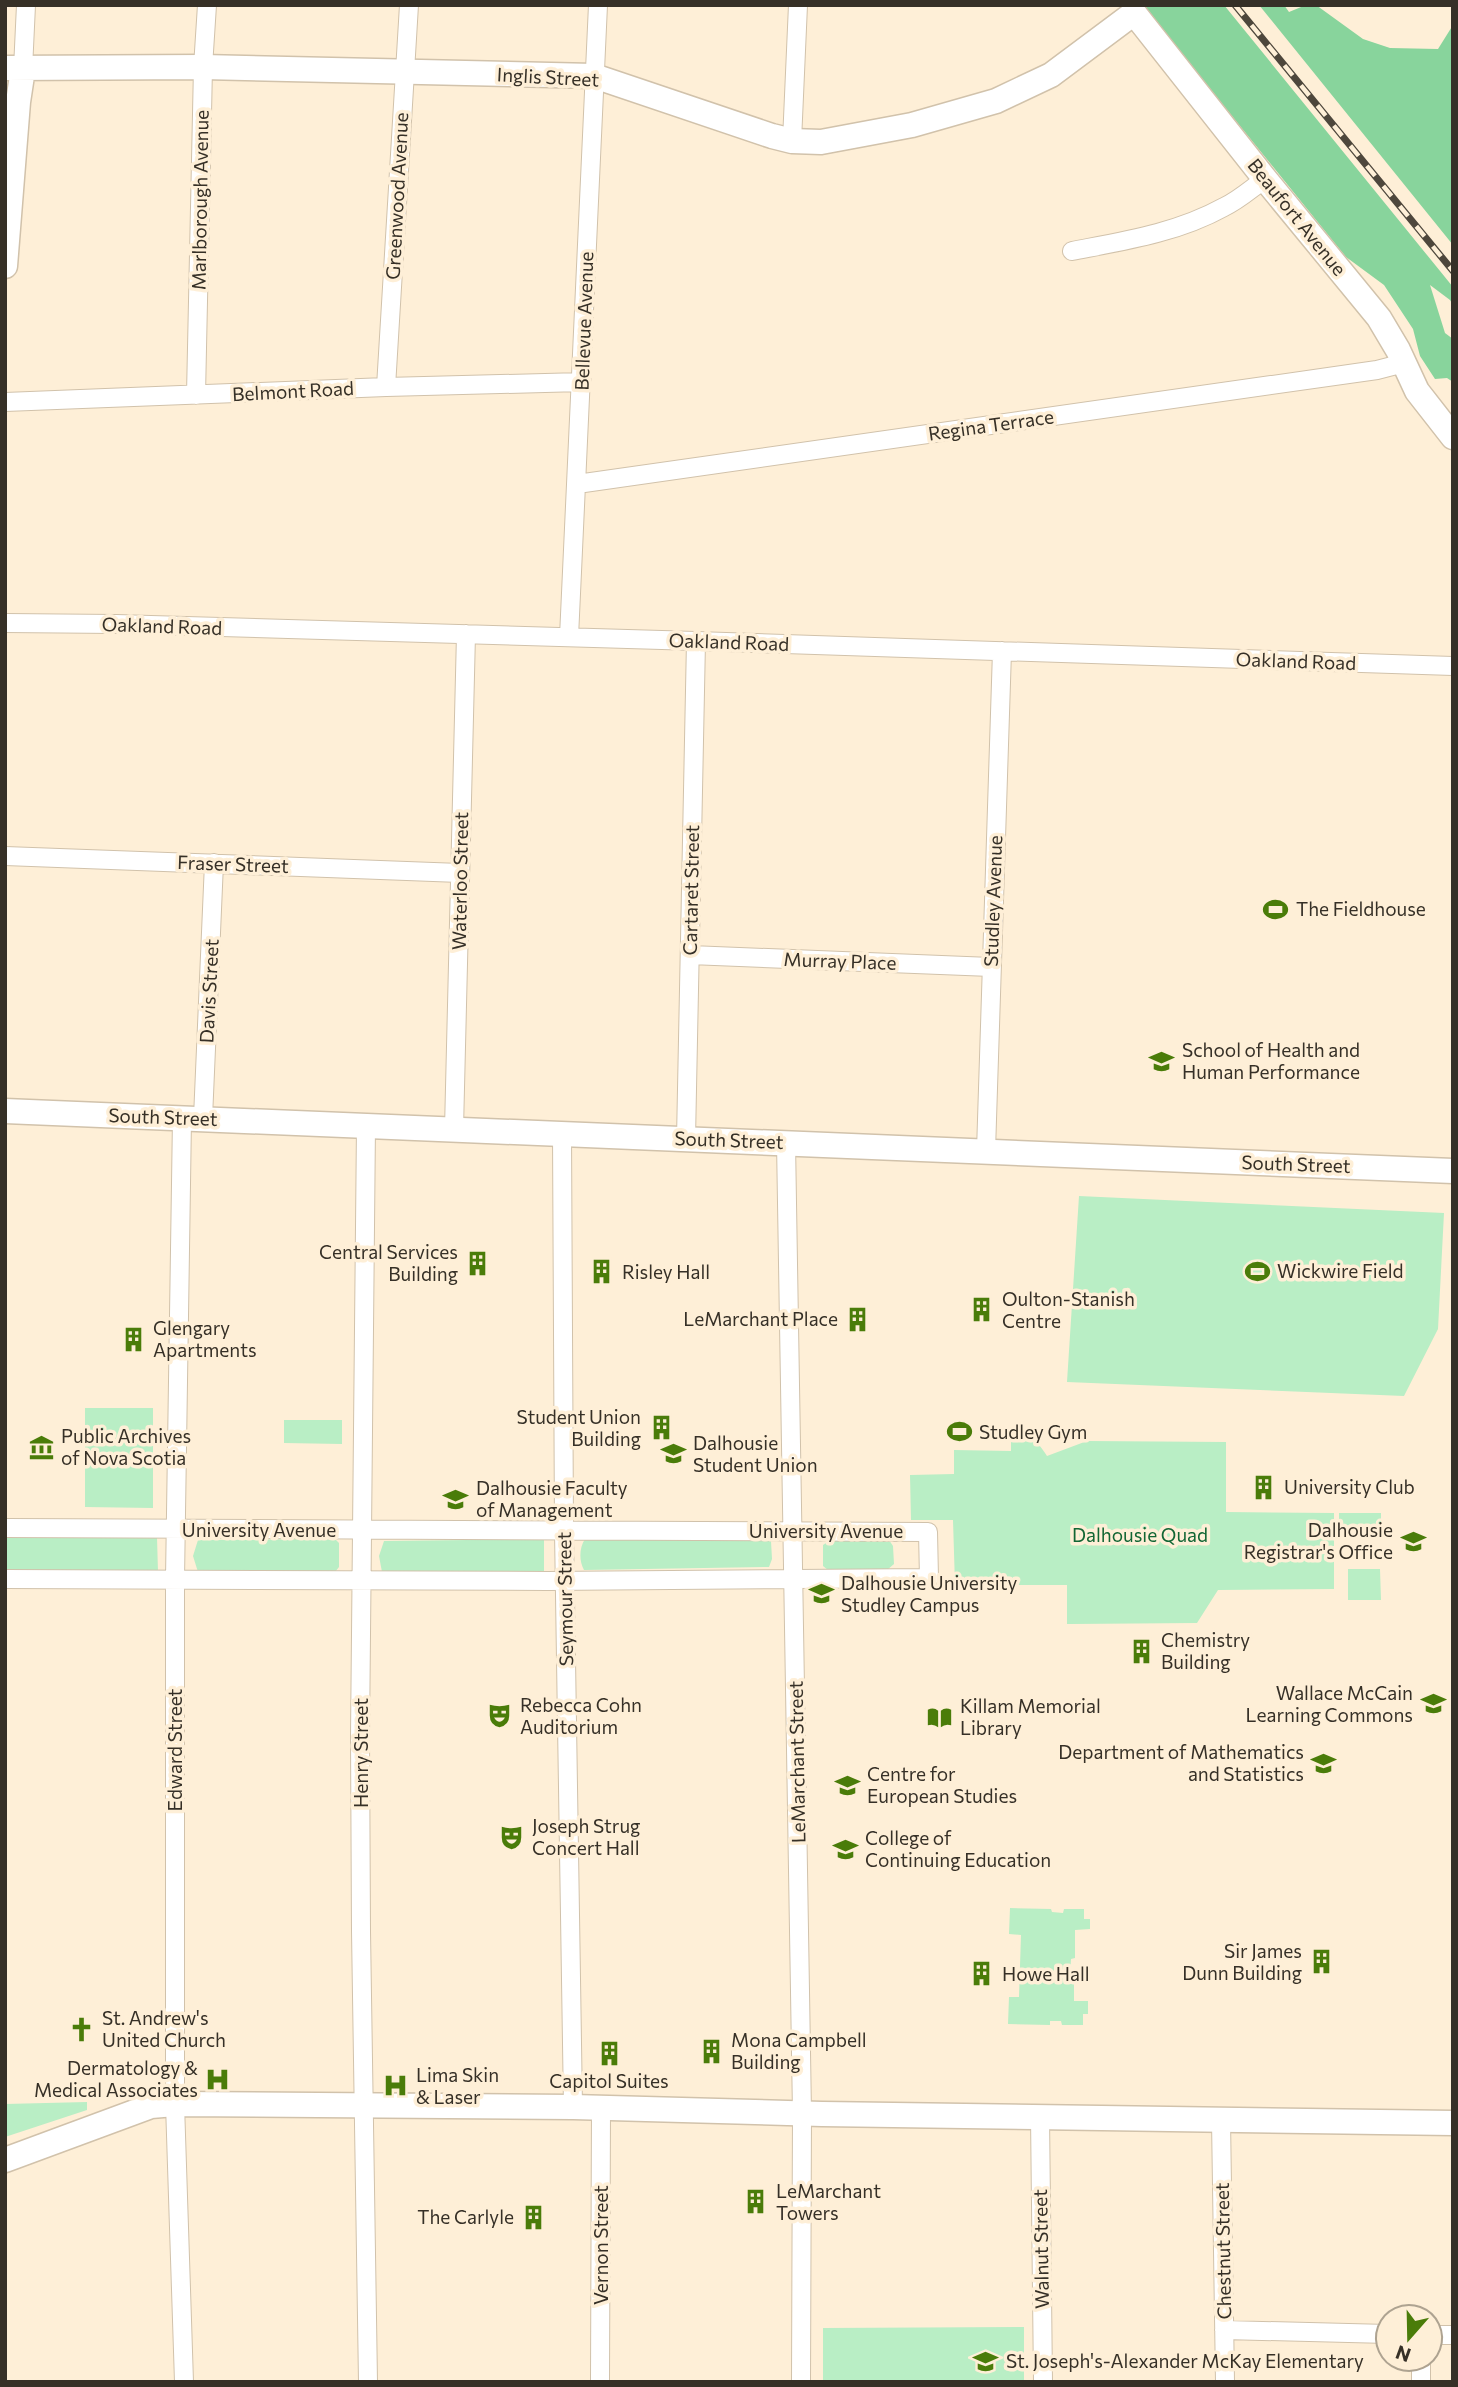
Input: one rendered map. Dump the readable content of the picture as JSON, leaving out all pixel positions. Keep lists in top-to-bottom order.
{
  "streets": {
    "street": [
      "Inglis Street",
      "Greenwood Avenue",
      "Marlborough Avenue",
      "Beaufort Avenue",
      "Bellevue Avenue",
      "Belmont Road",
      "Regina Terrace",
      "Oakland Road",
      "Fraser Street",
      "Waterloo Street",
      "Cartaret Street",
      "Studley Avenue",
      "Murray Place",
      "Davis Street",
      "South Street",
      "University Avenue",
      "Seymour Street",
      "Edward Street",
      "Henry Street",
      "LeMarchant Street",
      "Vernon Street",
      "Walnut Street",
      "Chestnut Street"
    ]
  },
  "crossings": [
    ["Inglis Street", "Greenwood Avenue"],
    ["Inglis Street", "Marlborough Avenue"],
    ["Inglis Street", "Beaufort Avenue"],
    ["Inglis Street", "Bellevue Avenue"],
    ["Greenwood Avenue", "Belmont Road"],
    ["Marlborough Avenue", "Belmont Road"],
    ["Beaufort Avenue", "Regina Terrace"],
    ["Bellevue Avenue", "Belmont Road"],
    ["Bellevue Avenue", "Regina Terrace"],
    ["Bellevue Avenue", "Oakland Road"],
    ["Oakland Road", "Waterloo Street"],
    ["Oakland Road", "Cartaret Street"],
    ["Oakland Road", "Studley Avenue"],
    ["Fraser Street", "Waterloo Street"],
    ["Fraser Street", "Davis Street"],
    ["Waterloo Street", "South Street"],
    ["Cartaret Street", "Murray Place"],
    ["Cartaret Street", "South Street"],
    ["Studley Avenue", "Murray Place"],
    ["Studley Avenue", "South Street"],
    ["Davis Street", "South Street"],
    ["Davis Street", "Edward Street"],
    ["South Street", "Seymour Street"],
    ["South Street", "Edward Street"],
    ["South Street", "Henry Street"],
    ["South Street", "LeMarchant Street"],
    ["University Avenue", "Seymour Street"],
    ["University Avenue", "Edward Street"],
    ["University Avenue", "Henry Street"],
    ["University Avenue", "LeMarchant Street"]
  ],
  "parks": ["Dalhousie Quad"],
  "places": {
    "sports": ["The Fieldhouse", "Wickwire Field", "Studley Gym"],
    "school or university": [
      "School of Health and Human Performance",
      "Dalhousie Student Union",
      "Dalhousie Faculty of Management",
      "Dalhousie Registrar's Office",
      "Dalhousie University Studley Campus",
      "Wallace McCain Learning Commons",
      "Department of Mathematics and Statistics",
      "Centre for European Studies",
      "College of Continuing Education",
      "St. Joseph's-Alexander McKay Elementary"
    ],
    "building": [
      "Central Services Building",
      "Risley Hall",
      "Oulton-Stanish Centre",
      "LeMarchant Place",
      "Glengary Apartments",
      "Student Union Building",
      "University Club",
      "Chemistry Building",
      "Sir James Dunn Building",
      "Howe Hall",
      "Mona Campbell Building",
      "Capitol Suites",
      "LeMarchant Towers",
      "The Carlyle"
    ],
    "museum": ["Public Archives of Nova Scotia"],
    "theatre": ["Rebecca Cohn Auditorium", "Joseph Strug Concert Hall"],
    "library": ["Killam Memorial Library"],
    "church": ["St. Andrew's United Church"],
    "hospital": ["Dermatology & Medical Associates", "Lima Skin & Laser"]
  },
  "north": "bottom"
}
